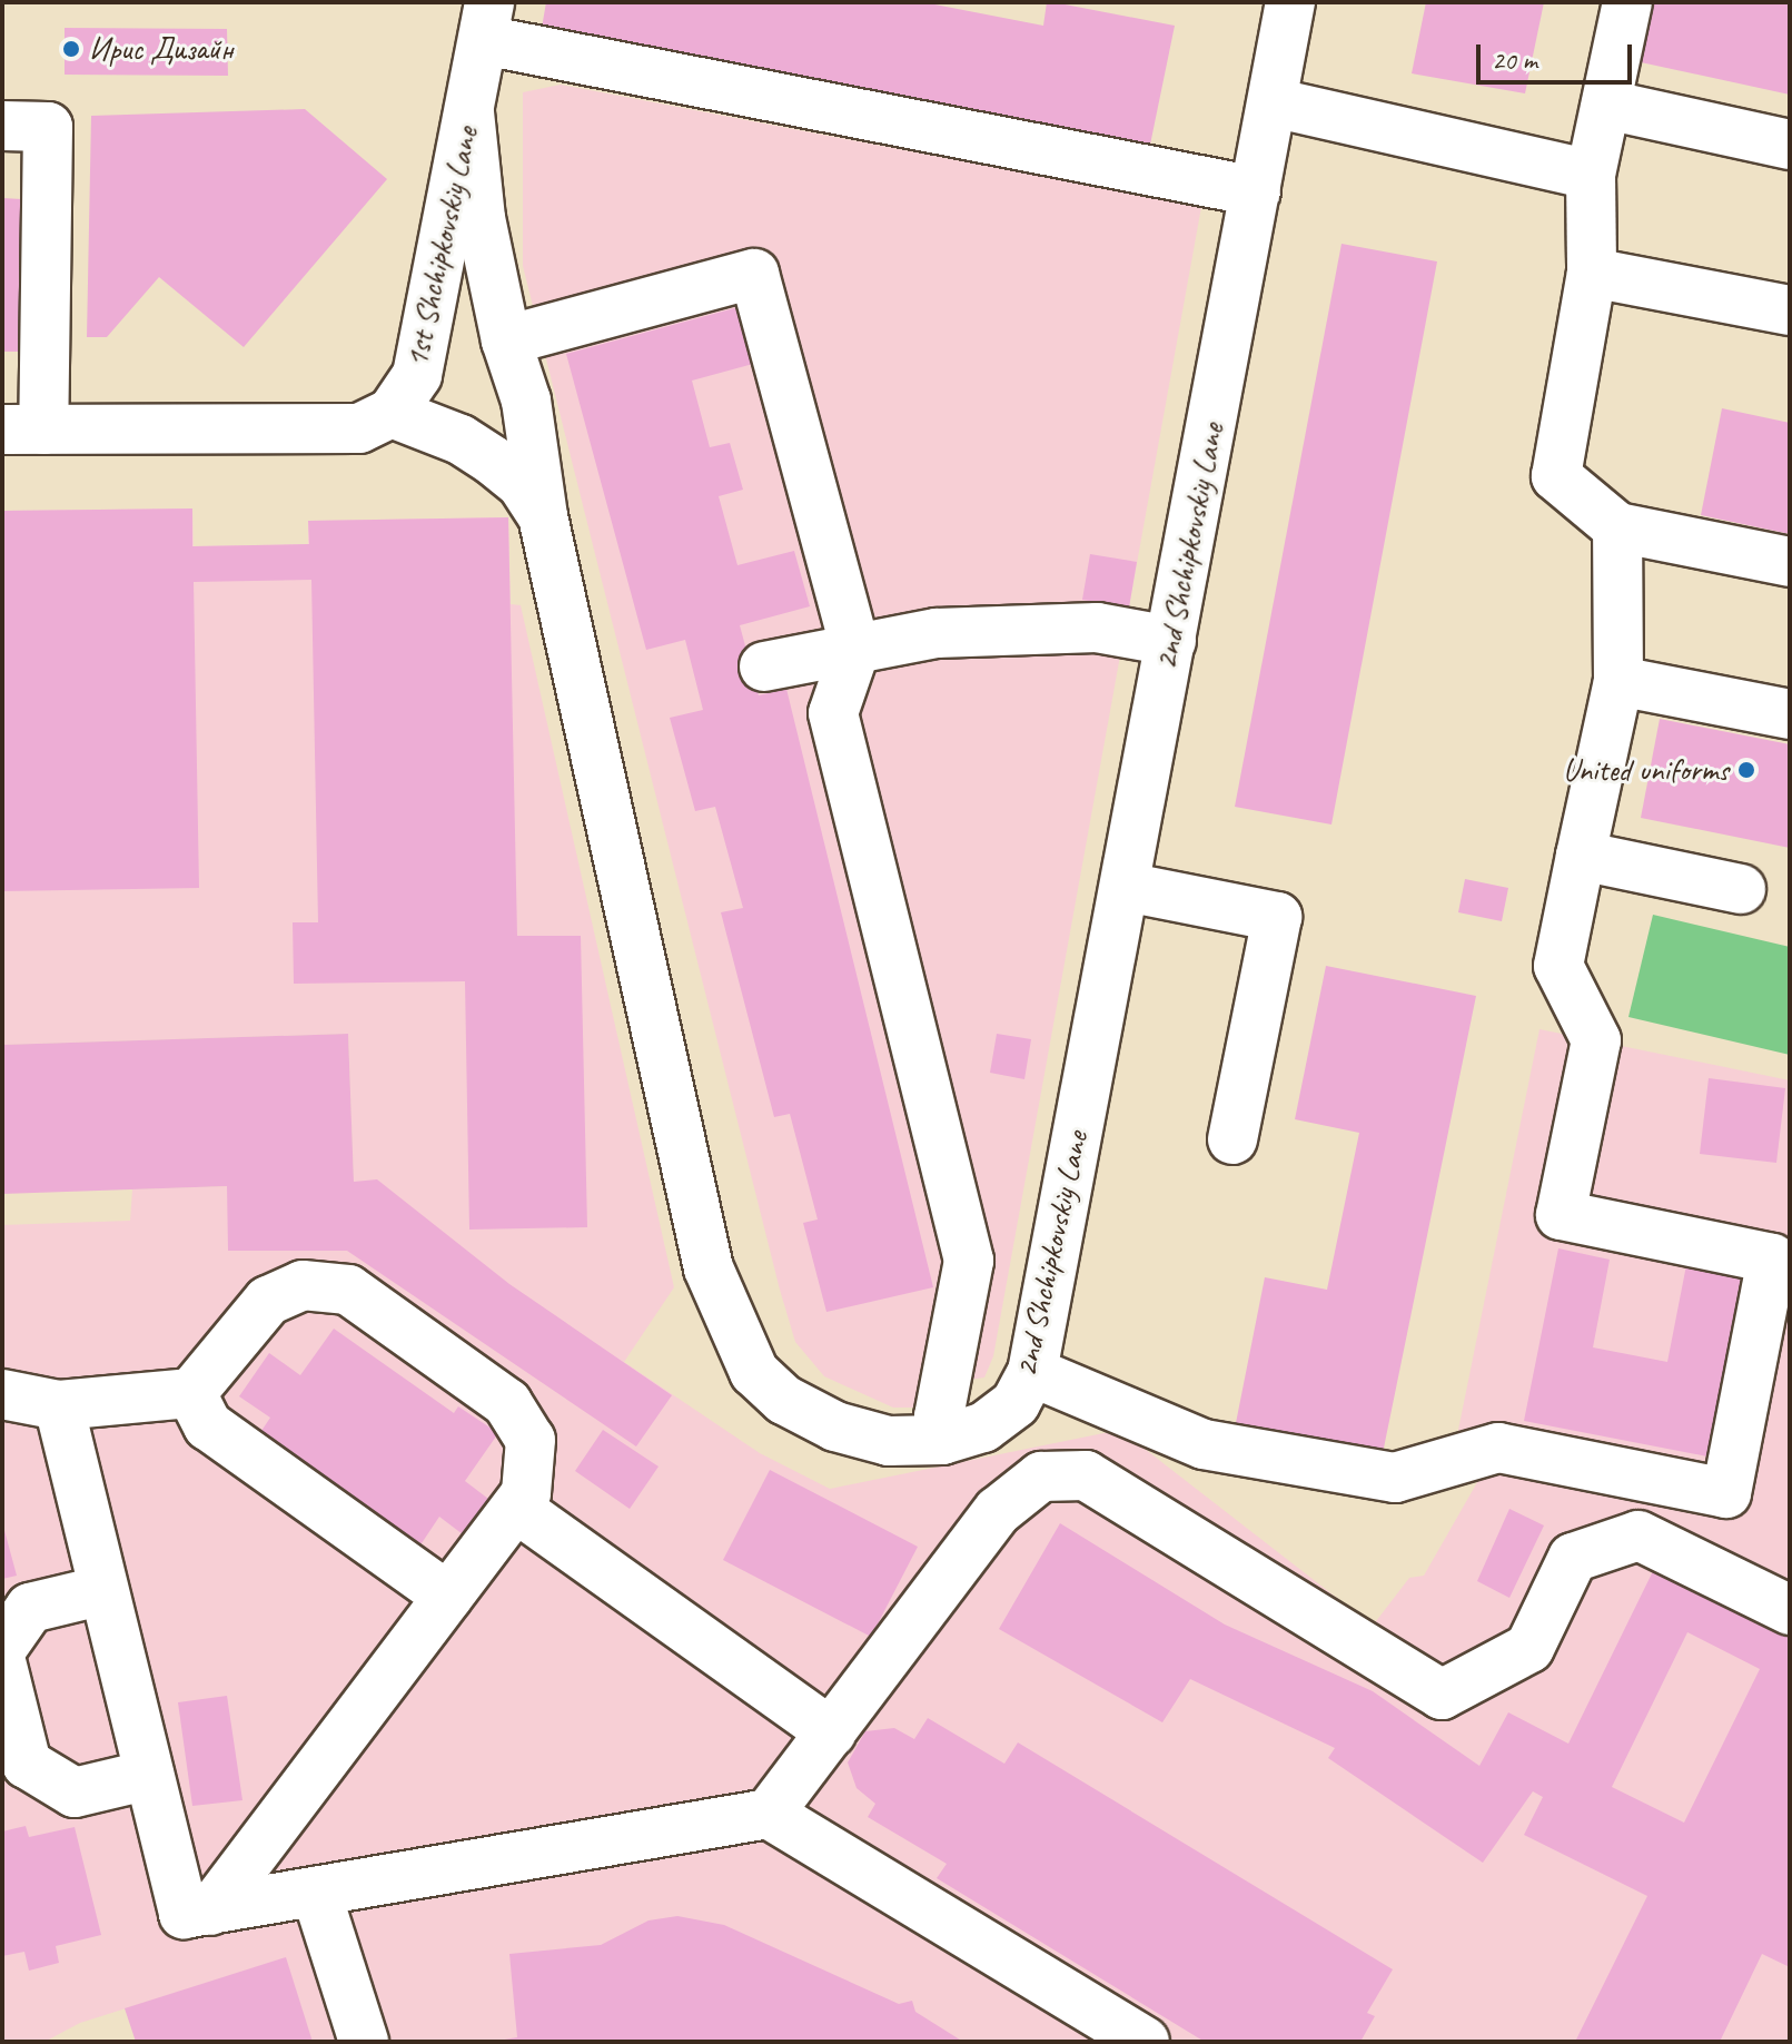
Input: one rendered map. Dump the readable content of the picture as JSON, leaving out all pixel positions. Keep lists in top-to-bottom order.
{
  "streets": {
    "street": ["1st Shchipkovskiy Lane", "2nd Shchipkovskiy Lane"]
  },
  "crossings": [
    ["1st Shchipkovskiy Lane", "2nd Shchipkovskiy Lane"]
  ],
  "places": ["Ирис Дизайн", "United uniforms"],
  "scale_bar": "20 m"
}
